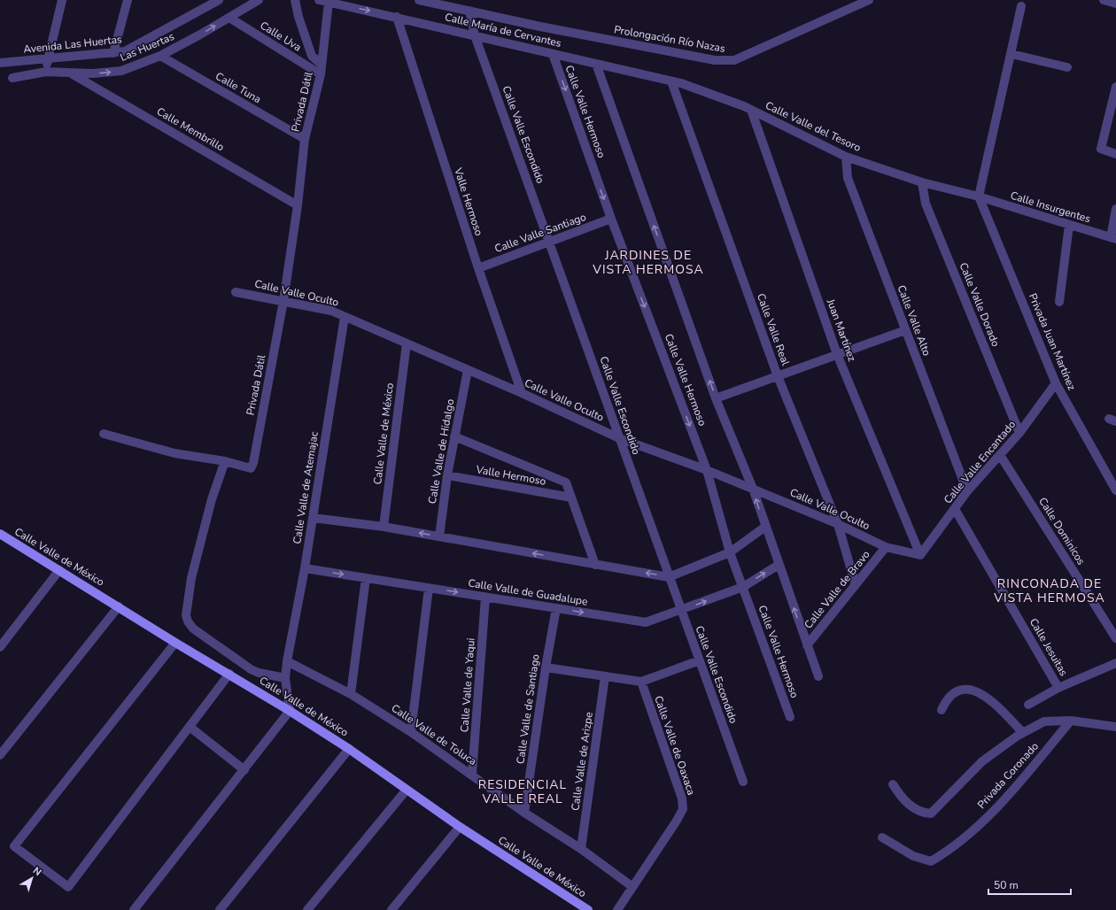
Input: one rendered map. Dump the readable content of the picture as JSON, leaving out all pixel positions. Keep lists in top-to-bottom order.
{
  "streets": {
    "street": [
      "Calle María de Cervantes",
      "Calle Uva",
      "Prolongación Río Nazas",
      "Avenida Las Huertas",
      "Las Huertas",
      "Calle Tuna",
      "Privada Dátil",
      "Calle Valle Hermoso",
      "Calle Valle del Tesoro",
      "Calle Membrillo",
      "Calle Valle Escondido",
      "Valle Hermoso",
      "Calle Insurgentes",
      "Calle Valle Santiago",
      "Calle Valle Oculto",
      "Calle Valle Dorado",
      "Calle Valle Alto",
      "Calle Valle Real",
      "Juan Martínez",
      "Privada Juan Martínez",
      "Calle Valle de México",
      "Calle Valle de Hidalgo",
      "Calle Valle Encantado",
      "Calle Valle de Atemajac",
      "Calle Dominicos",
      "Calle Valle de Bravo",
      "Calle Valle de Guadalupe",
      "Calle Jesuitas",
      "Calle Valle de Yaqui",
      "Calle Valle de Santiago",
      "Calle Valle de Toluca",
      "Calle Valle de Oaxaca",
      "Calle Valle de Arizpe",
      "Privada Coronado"
    ]
  },
  "crossings": [
    ["Calle María de Cervantes", "Privada Dátil"],
    ["Calle María de Cervantes", "Calle Valle Hermoso"],
    ["Calle María de Cervantes", "Calle Valle del Tesoro"],
    ["Calle María de Cervantes", "Calle Valle Escondido"],
    ["Calle María de Cervantes", "Valle Hermoso"],
    ["Calle María de Cervantes", "Calle Valle Real"],
    ["Calle Uva", "Las Huertas"],
    ["Calle Uva", "Privada Dátil"],
    ["Prolongación Río Nazas", "Calle Valle Escondido"],
    ["Las Huertas", "Calle Tuna"],
    ["Las Huertas", "Calle Membrillo"],
    ["Calle Tuna", "Privada Dátil"],
    ["Privada Dátil", "Calle Membrillo"],
    ["Privada Dátil", "Calle Valle Oculto"],
    ["Calle Valle Hermoso", "Calle Valle Santiago"],
    ["Calle Valle Hermoso", "Calle Valle Oculto"],
    ["Calle Valle Hermoso", "Calle Valle de Bravo"],
    ["Calle Valle Hermoso", "Calle Valle de Guadalupe"],
    ["Calle Valle del Tesoro", "Calle Insurgentes"],
    ["Calle Valle del Tesoro", "Calle Valle Dorado"],
    ["Calle Valle del Tesoro", "Calle Valle Alto"],
    ["Calle Valle del Tesoro", "Juan Martínez"],
    ["Calle Valle del Tesoro", "Privada Juan Martínez"],
    ["Calle Valle Escondido", "Calle Valle Santiago"],
    ["Calle Valle Escondido", "Calle Valle Oculto"],
    ["Calle Valle Escondido", "Calle Valle de Guadalupe"],
    ["Valle Hermoso", "Calle Valle Santiago"],
    ["Valle Hermoso", "Calle Valle Oculto"],
    ["Valle Hermoso", "Calle Valle de Hidalgo"],
    ["Calle Insurgentes", "Privada Juan Martínez"],
    ["Calle Valle Oculto", "Calle Valle Real"],
    ["Calle Valle Oculto", "Juan Martínez"],
    ["Calle Valle Oculto", "Calle Valle de México"],
    ["Calle Valle Oculto", "Calle Valle de Hidalgo"],
    ["Calle Valle Oculto", "Calle Valle Encantado"],
    ["Calle Valle Oculto", "Calle Valle de Atemajac"],
    ["Calle Valle Oculto", "Calle Valle de Bravo"],
    ["Calle Valle Dorado", "Calle Valle Encantado"],
    ["Calle Valle Alto", "Calle Valle Encantado"],
    ["Calle Valle Real", "Calle Valle de Bravo"],
    ["Juan Martínez", "Calle Valle Encantado"],
    ["Privada Juan Martínez", "Calle Valle Encantado"],
    ["Calle Valle de México", "Calle Valle de Atemajac"],
    ["Calle Valle Encantado", "Calle Dominicos"],
    ["Calle Valle Encantado", "Calle Jesuitas"],
    ["Calle Valle de Atemajac", "Calle Valle de Guadalupe"],
    ["Calle Valle de Atemajac", "Calle Valle de Toluca"],
    ["Calle Valle de Guadalupe", "Calle Valle de Yaqui"],
    ["Calle Valle de Guadalupe", "Calle Valle de Santiago"],
    ["Calle Valle de Yaqui", "Calle Valle de Toluca"],
    ["Calle Valle de Santiago", "Calle Valle de Toluca"],
    ["Calle Valle de Toluca", "Calle Valle de Oaxaca"],
    ["Calle Valle de Toluca", "Calle Valle de Arizpe"]
  ],
  "one_way": ["Las Huertas"],
  "districts": ["JARDINES DE VISTA HERMOSA", "RINCONADA DE VISTA HERMOSA", "RESIDENCIAL VALLE REAL"],
  "scale_bar": "50 m",
  "north": "top right"
}
